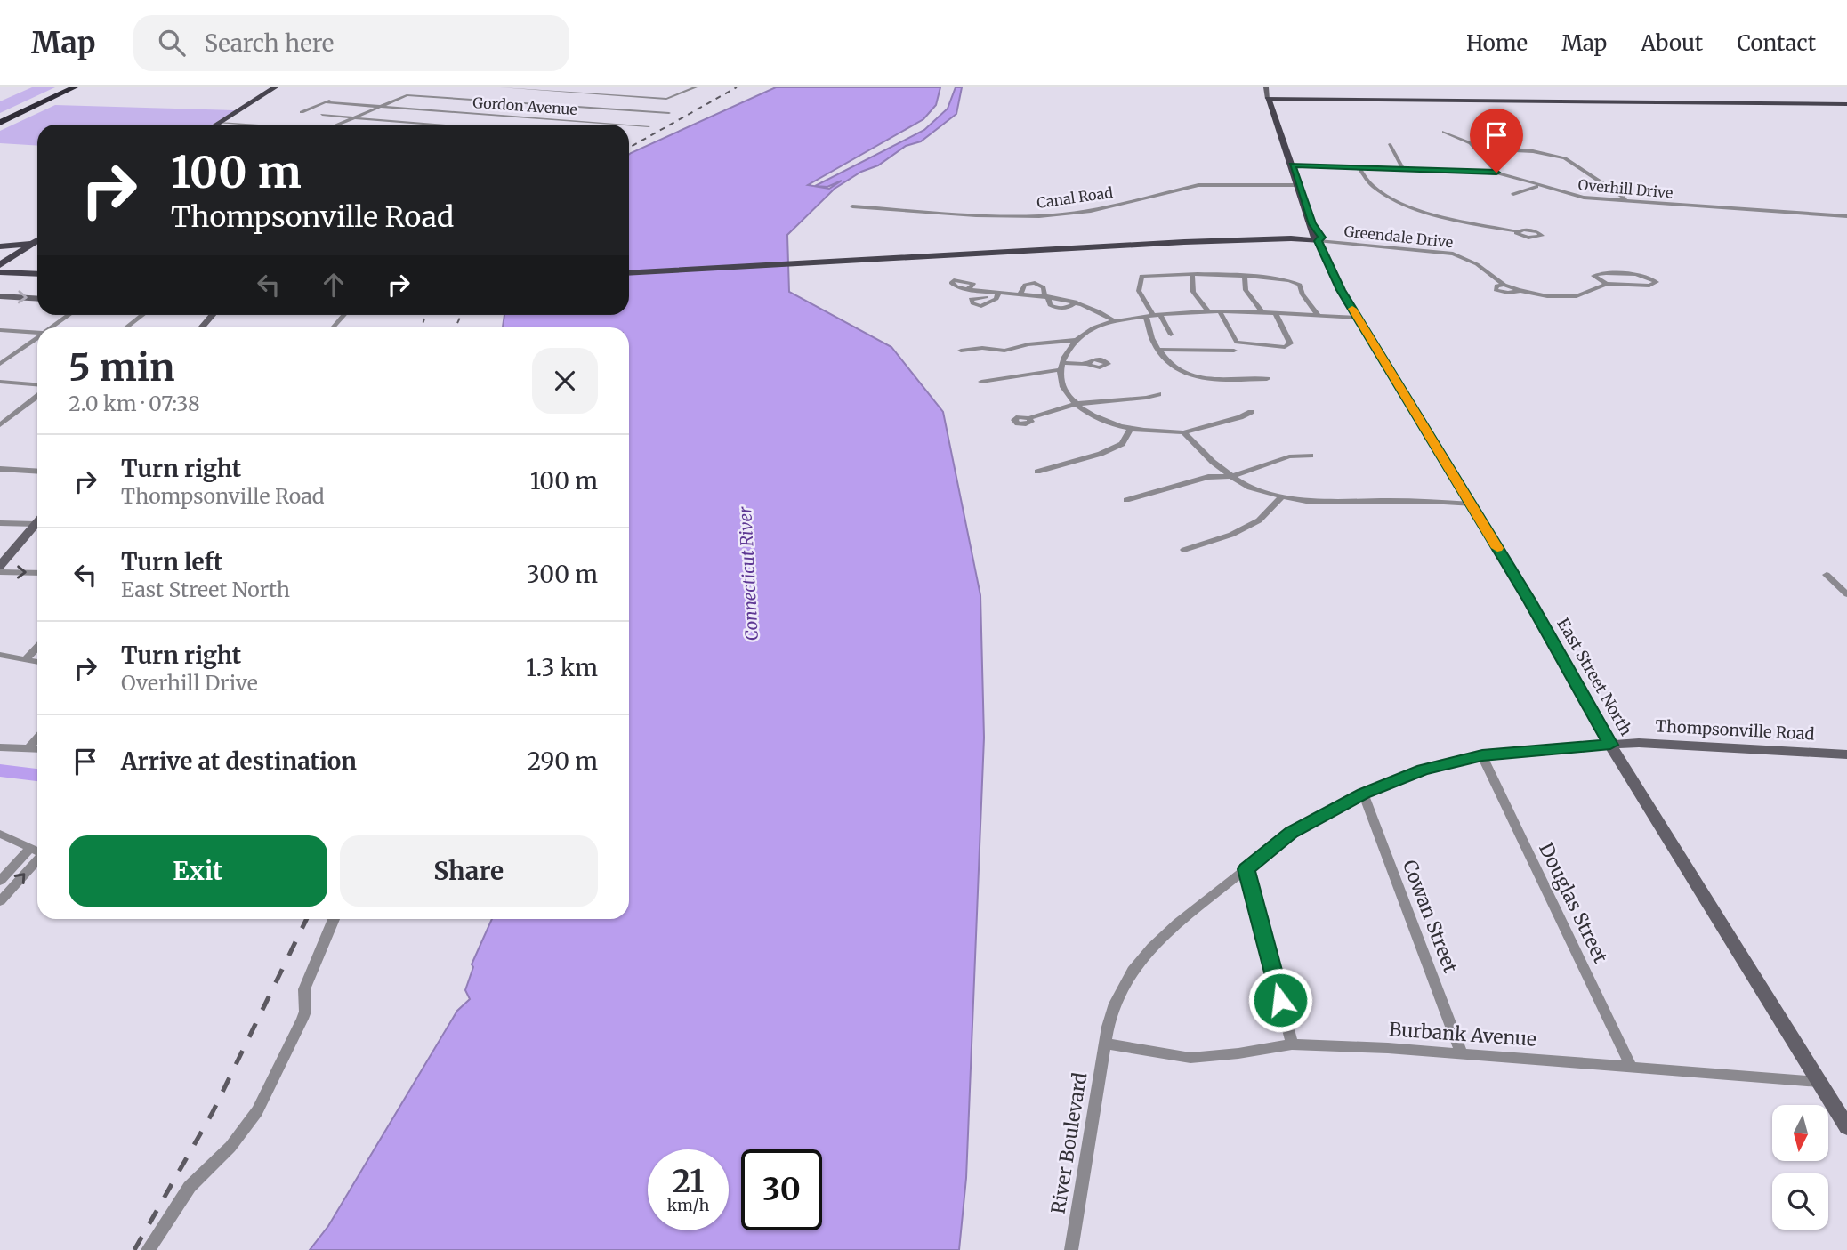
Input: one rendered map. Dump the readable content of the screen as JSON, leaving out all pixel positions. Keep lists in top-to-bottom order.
{
  "streets": {
    "main road": ["East Street North", "Thompsonville Road"],
    "street": [
      "Gordon Avenue",
      "Overhill Drive",
      "Canal Road",
      "Greendale Drive",
      "Douglas Street",
      "Cowan Street",
      "Burbank Avenue",
      "River Boulevard"
    ]
  },
  "crossings": [
    ["Overhill Drive", "East Street North"],
    ["Canal Road", "East Street North"],
    ["Greendale Drive", "East Street North"],
    ["East Street North", "Thompsonville Road"],
    ["East Street North", "Burbank Avenue"],
    ["Thompsonville Road", "Douglas Street"],
    ["Thompsonville Road", "Cowan Street"],
    ["Thompsonville Road", "Burbank Avenue"],
    ["Thompsonville Road", "River Boulevard"],
    ["Douglas Street", "Burbank Avenue"],
    ["Cowan Street", "Burbank Avenue"],
    ["Burbank Avenue", "River Boulevard"]
  ],
  "water": ["Connecticut River"],
  "north": "bottom",
  "page": {
    "header": "Map",
    "search": "Search here",
    "nav": [
      "Home",
      "Map",
      "About",
      "Contact"
    ],
    "turn": ["100 m", "Thompsonville Road"],
    "heading": ["5 min", "2.0 km · 07:38"],
    "list": [
      {
        "name": "Turn right",
        "note": "Thompsonville Road",
        "value": "100 m"
      },
      {
        "name": "Turn left",
        "note": "East Street North",
        "value": "300 m"
      },
      {
        "name": "Turn right",
        "note": "Overhill Drive",
        "value": "1.3 km"
      },
      {
        "name": "Arrive at destination",
        "value": "290 m"
      }
    ],
    "buttons": ["Exit", "Share"],
    "speed": "21 km/h",
    "limit": "30"
  }
}
